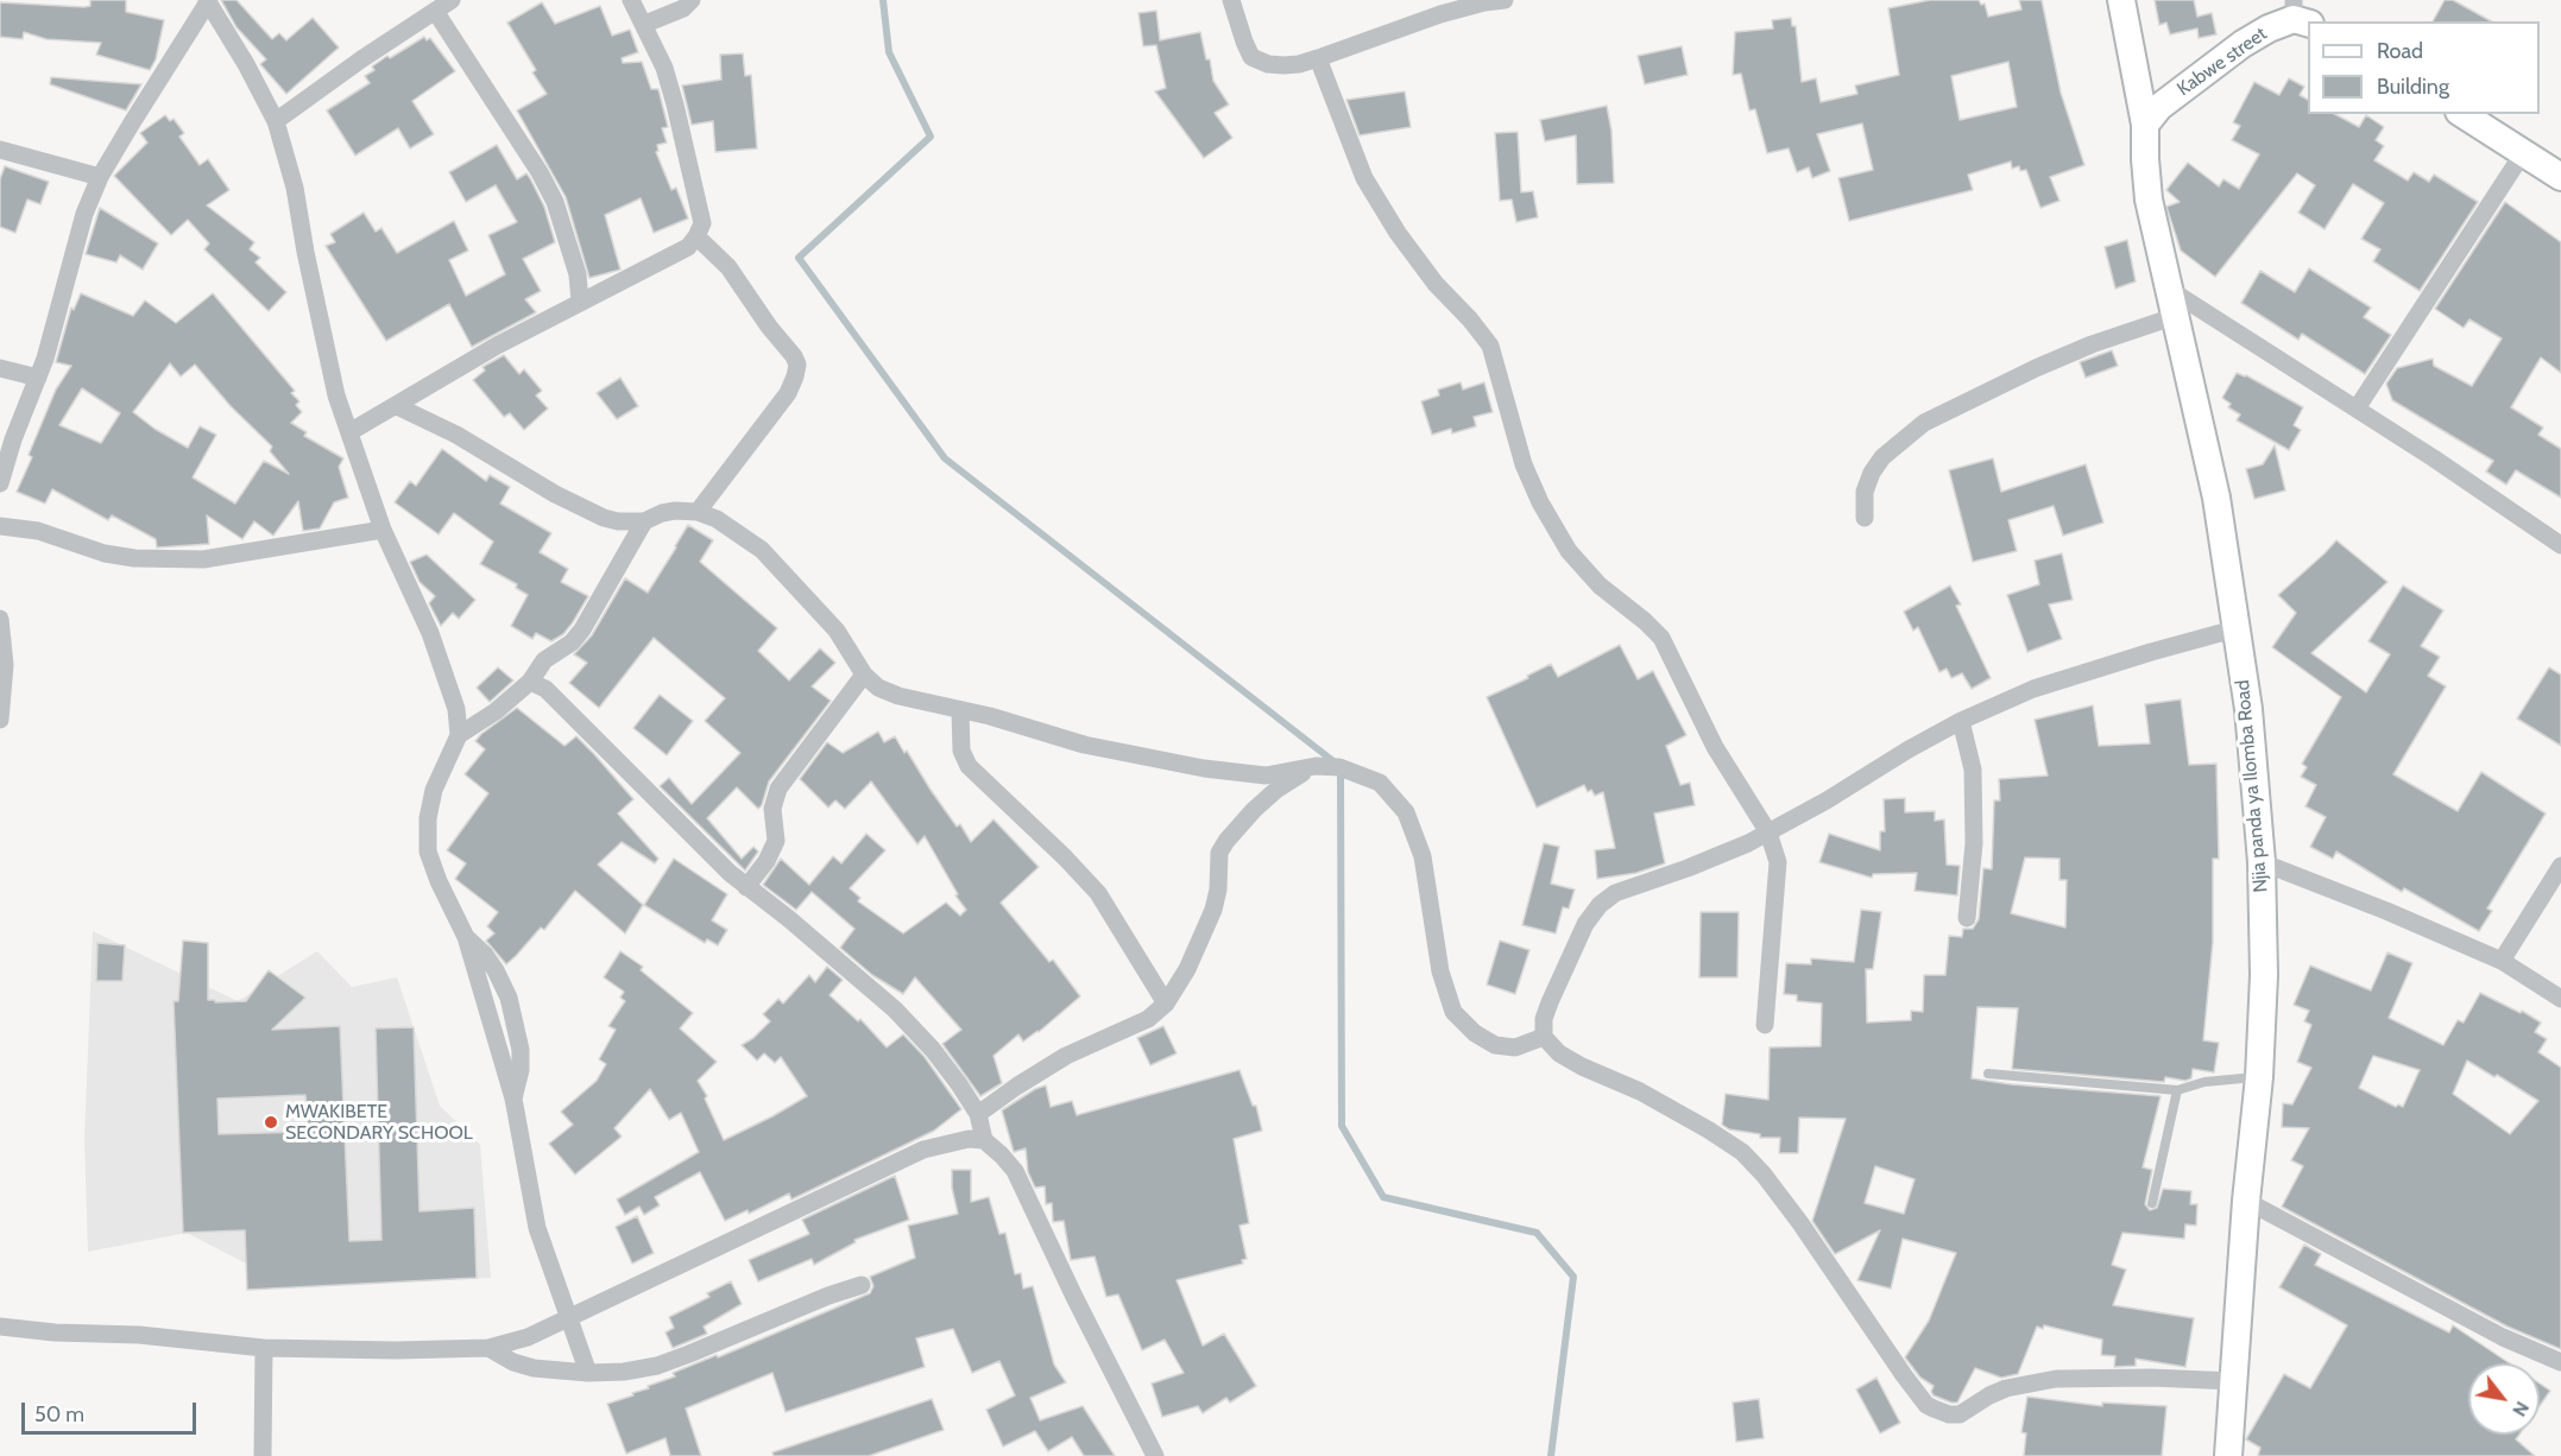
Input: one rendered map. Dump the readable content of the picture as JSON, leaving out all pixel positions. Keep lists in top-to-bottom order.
{
  "streets": {
    "main road": ["Kabwe street", "Njia panda ya Ilomba Road"]
  },
  "crossings": [
    ["Kabwe street", "Njia panda ya Ilomba Road"]
  ],
  "places": ["MWAKIBETE SECONDARY SCHOOL"],
  "legend": ["Road", "Building"],
  "scale_bar": "50 m",
  "north": "bottom right"
}
